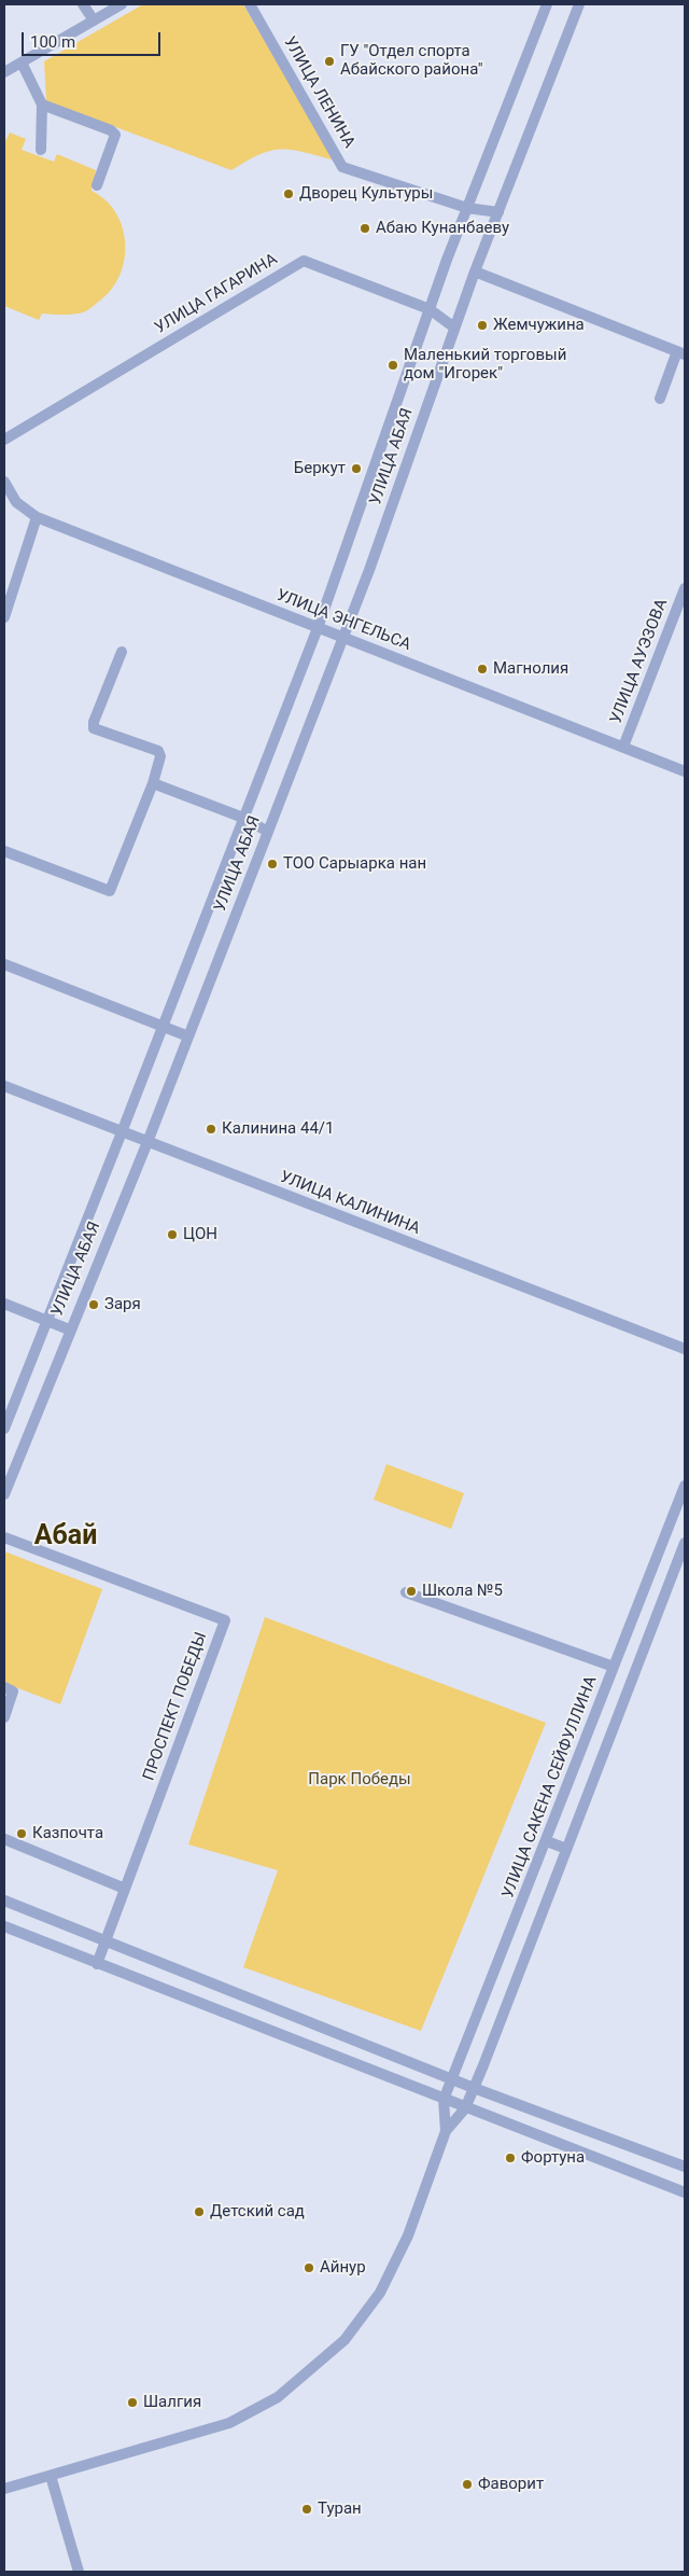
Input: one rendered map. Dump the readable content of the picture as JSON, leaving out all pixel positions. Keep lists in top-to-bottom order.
{
  "streets": {
    "street": [
      "УЛИЦА ЛЕНИНА",
      "УЛИЦА ГАГАРИНА",
      "УЛИЦА АБАЯ",
      "УЛИЦА ЭНГЕЛЬСА",
      "УЛИЦА АУЭЗОВА",
      "УЛИЦА КАЛИНИНА",
      "ПРОСПЕКТ ПОБЕДЫ",
      "УЛИЦА САКЕНА СЕЙФУЛЛИНА"
    ]
  },
  "crossings": [
    ["УЛИЦА ЛЕНИНА", "УЛИЦА АБАЯ"],
    ["УЛИЦА ГАГАРИНА", "УЛИЦА АБАЯ"],
    ["УЛИЦА АБАЯ", "УЛИЦА ЭНГЕЛЬСА"],
    ["УЛИЦА АБАЯ", "УЛИЦА КАЛИНИНА"],
    ["УЛИЦА ЭНГЕЛЬСА", "УЛИЦА АУЭЗОВА"]
  ],
  "districts": ["Абай"],
  "parks": ["Парк Победы"],
  "places": [
    "ГУ \"Отдел спорта Абайского района\"",
    "Дворец Культуры",
    "Абаю Кунанбаеву",
    "Жемчужина",
    "Маленький торговый дом \"Игорек\"",
    "Беркут",
    "Магнолия",
    "ТОО Сарыарка нан",
    "Калинина 44/1",
    "ЦОН",
    "Заря",
    "Школа №5",
    "Казпочта",
    "Фортуна",
    "Детский сад",
    "Айнур",
    "Шалгия",
    "Фаворит",
    "Туран"
  ],
  "scale_bar": "100 m"
}
